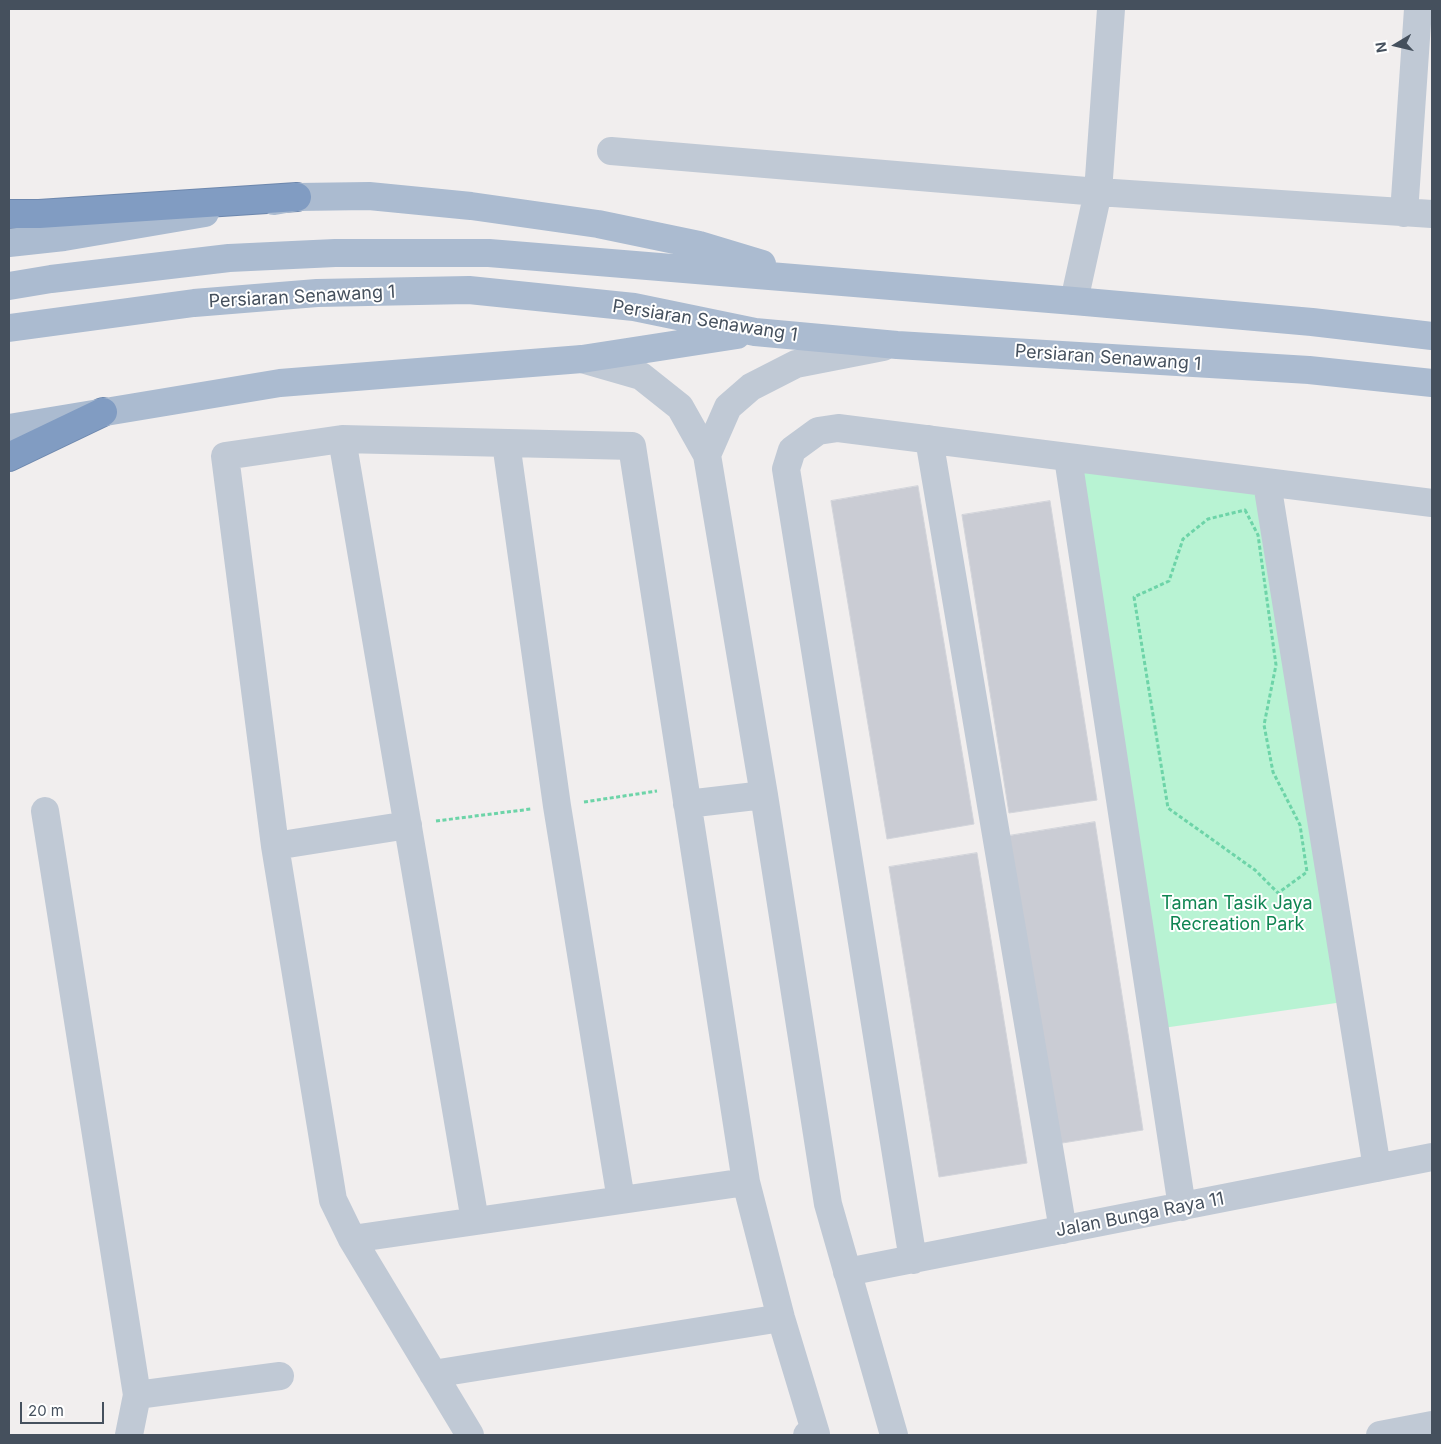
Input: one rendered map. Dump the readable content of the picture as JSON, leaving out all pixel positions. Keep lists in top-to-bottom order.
{
  "streets": {
    "main road": ["Persiaran Senawang 1"],
    "street": ["Jalan Bunga Raya 11"]
  },
  "parks": ["Taman Tasik Jaya Recreation Park"],
  "scale_bar": "20 m",
  "north": "left"
}
